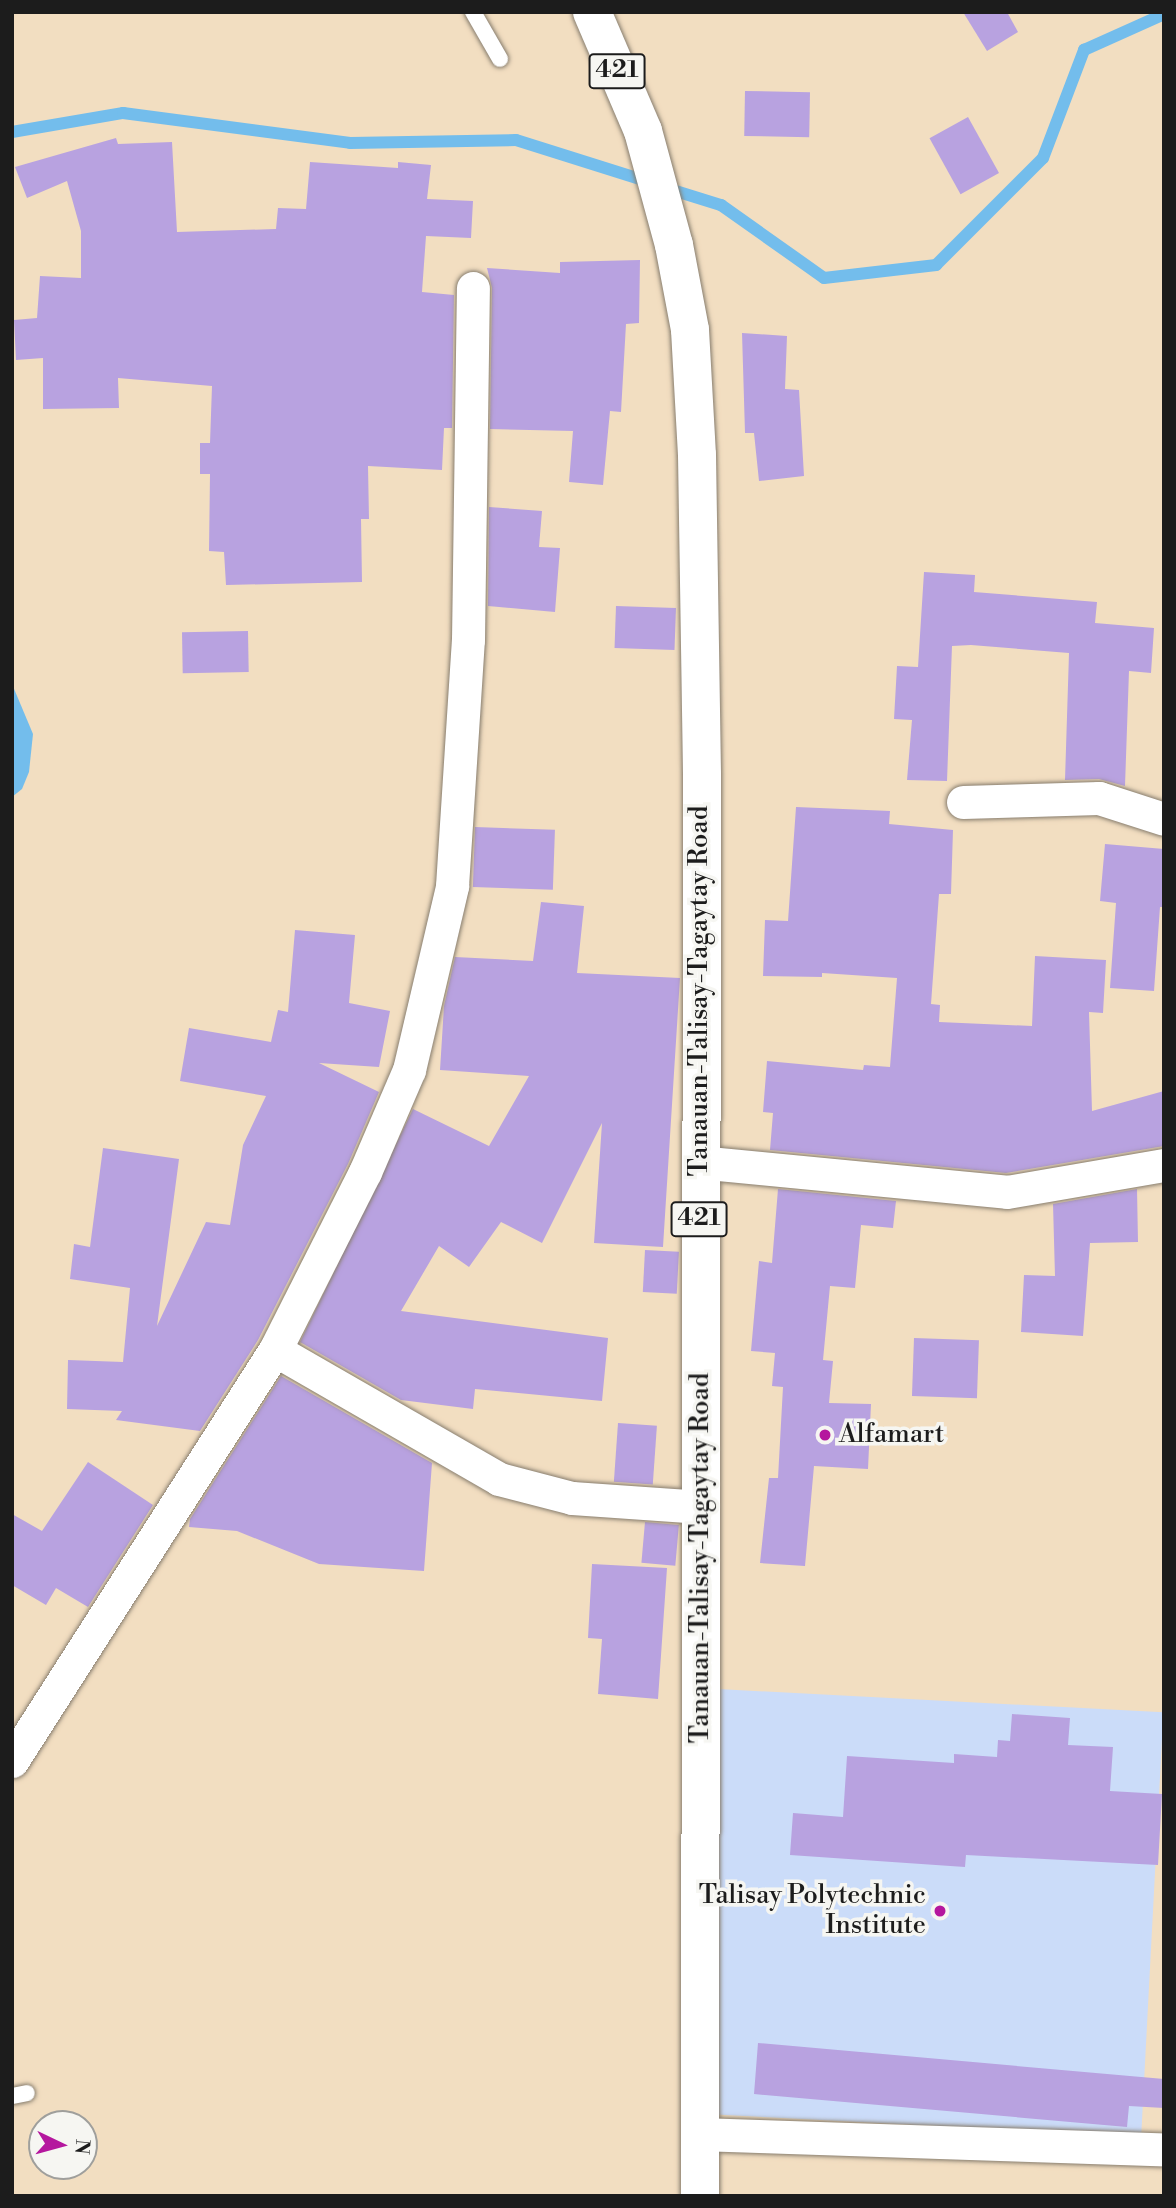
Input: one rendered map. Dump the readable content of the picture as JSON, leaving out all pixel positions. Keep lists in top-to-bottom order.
{
  "streets": {
    "main road": ["421", "Tanauan-Talisay-Tagaytay Road"]
  },
  "places": ["Alfamart", "Talisay Polytechnic Institute"],
  "north": "right"
}
